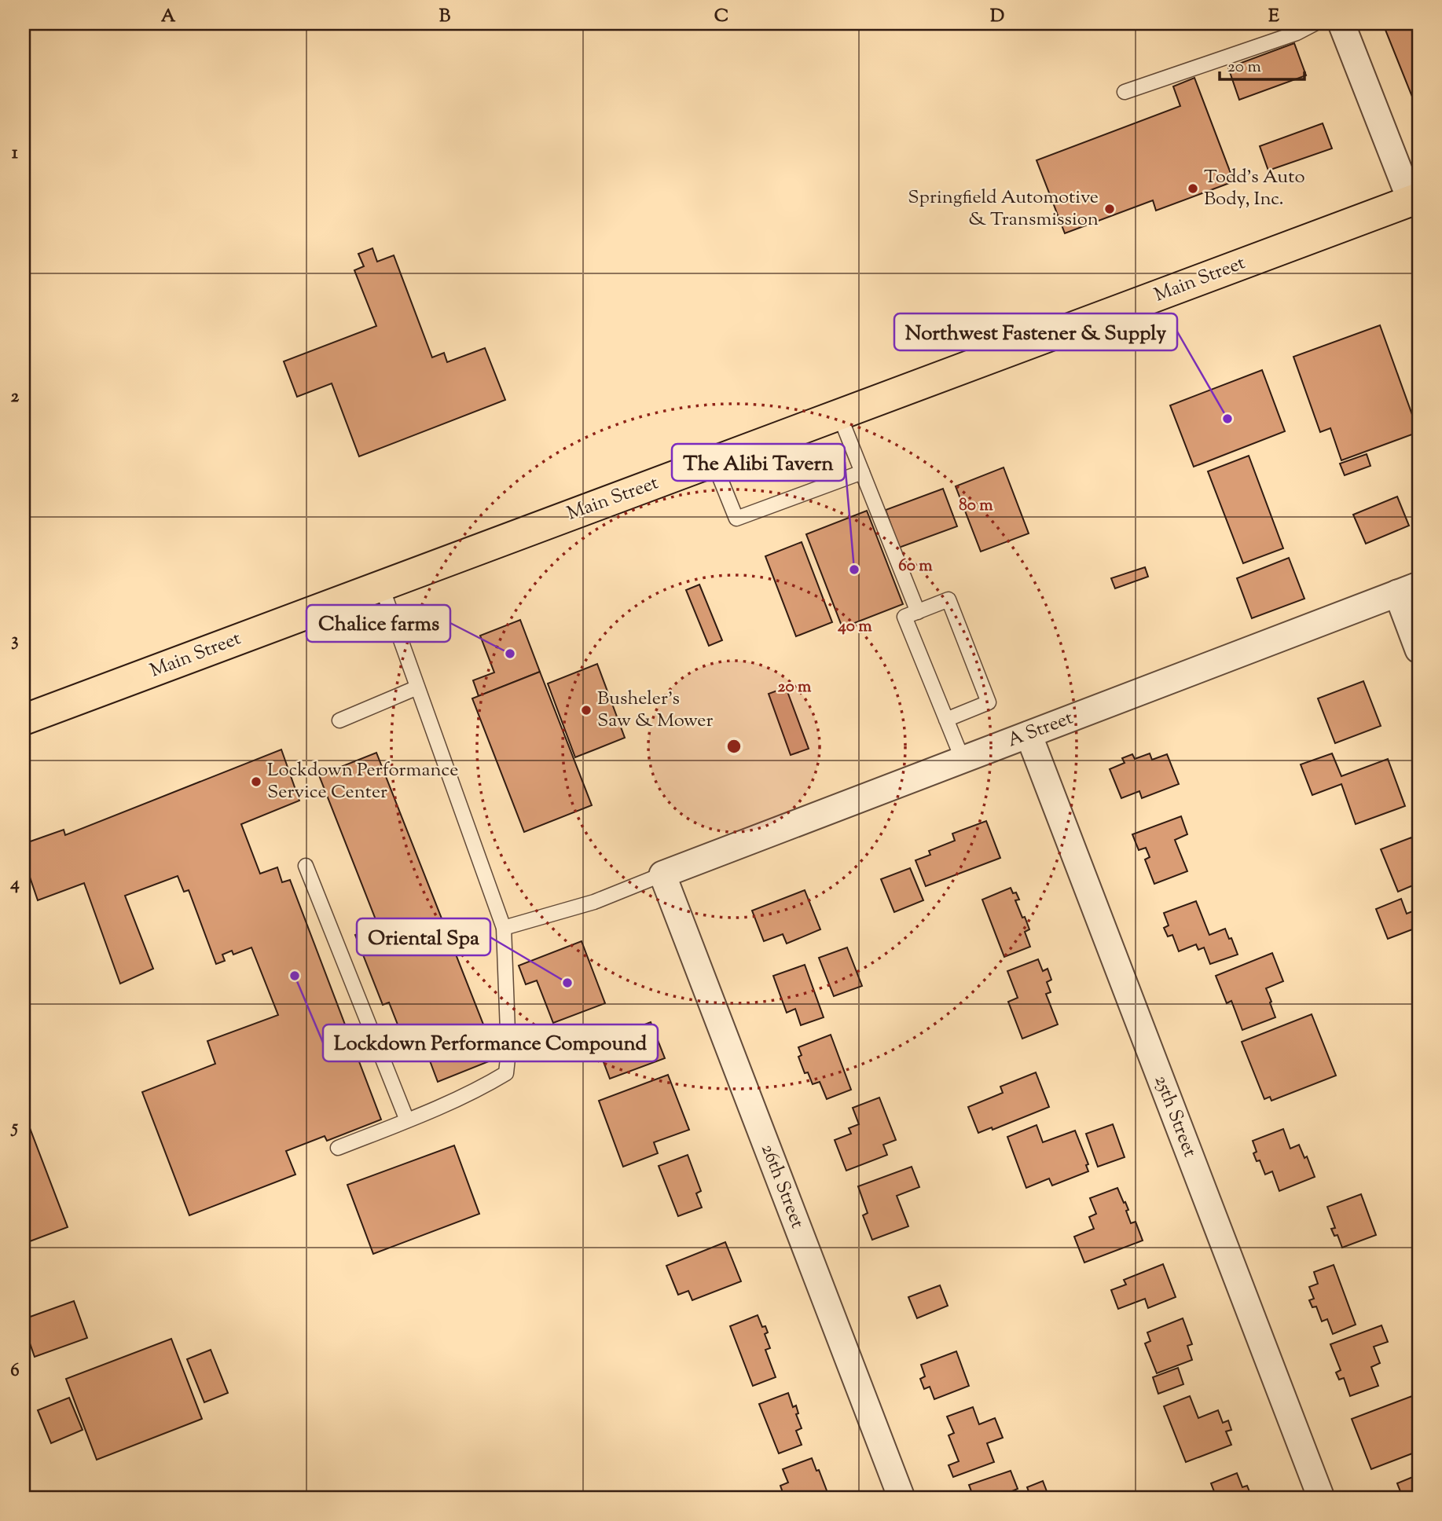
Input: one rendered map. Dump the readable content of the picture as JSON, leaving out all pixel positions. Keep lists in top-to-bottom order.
{
  "streets": {
    "main road": ["Main Street"],
    "street": ["A Street", "25th Street", "26th Street"]
  },
  "crossings": [
    ["A Street", "25th Street"],
    ["A Street", "26th Street"]
  ],
  "places": [
    "Todd's Auto Body, Inc.",
    "Springfield Automotive & Transmission",
    "Northwest Fastener & Supply",
    "The Alibi Tavern",
    "Chalice farms",
    "Busheler's Saw & Mower",
    "Lockdown Performance Service Center",
    "Lockdown Performance Compound",
    "Oriental Spa"
  ],
  "scale_bar": "20 m",
  "grid": {
    "columns": [
      "A",
      "B",
      "C",
      "D",
      "E"
    ],
    "rows": [
      "1",
      "2",
      "3",
      "4",
      "5",
      "6"
    ]
  },
  "rings": [
    "80 m",
    "60 m",
    "40 m",
    "20 m"
  ]
}
